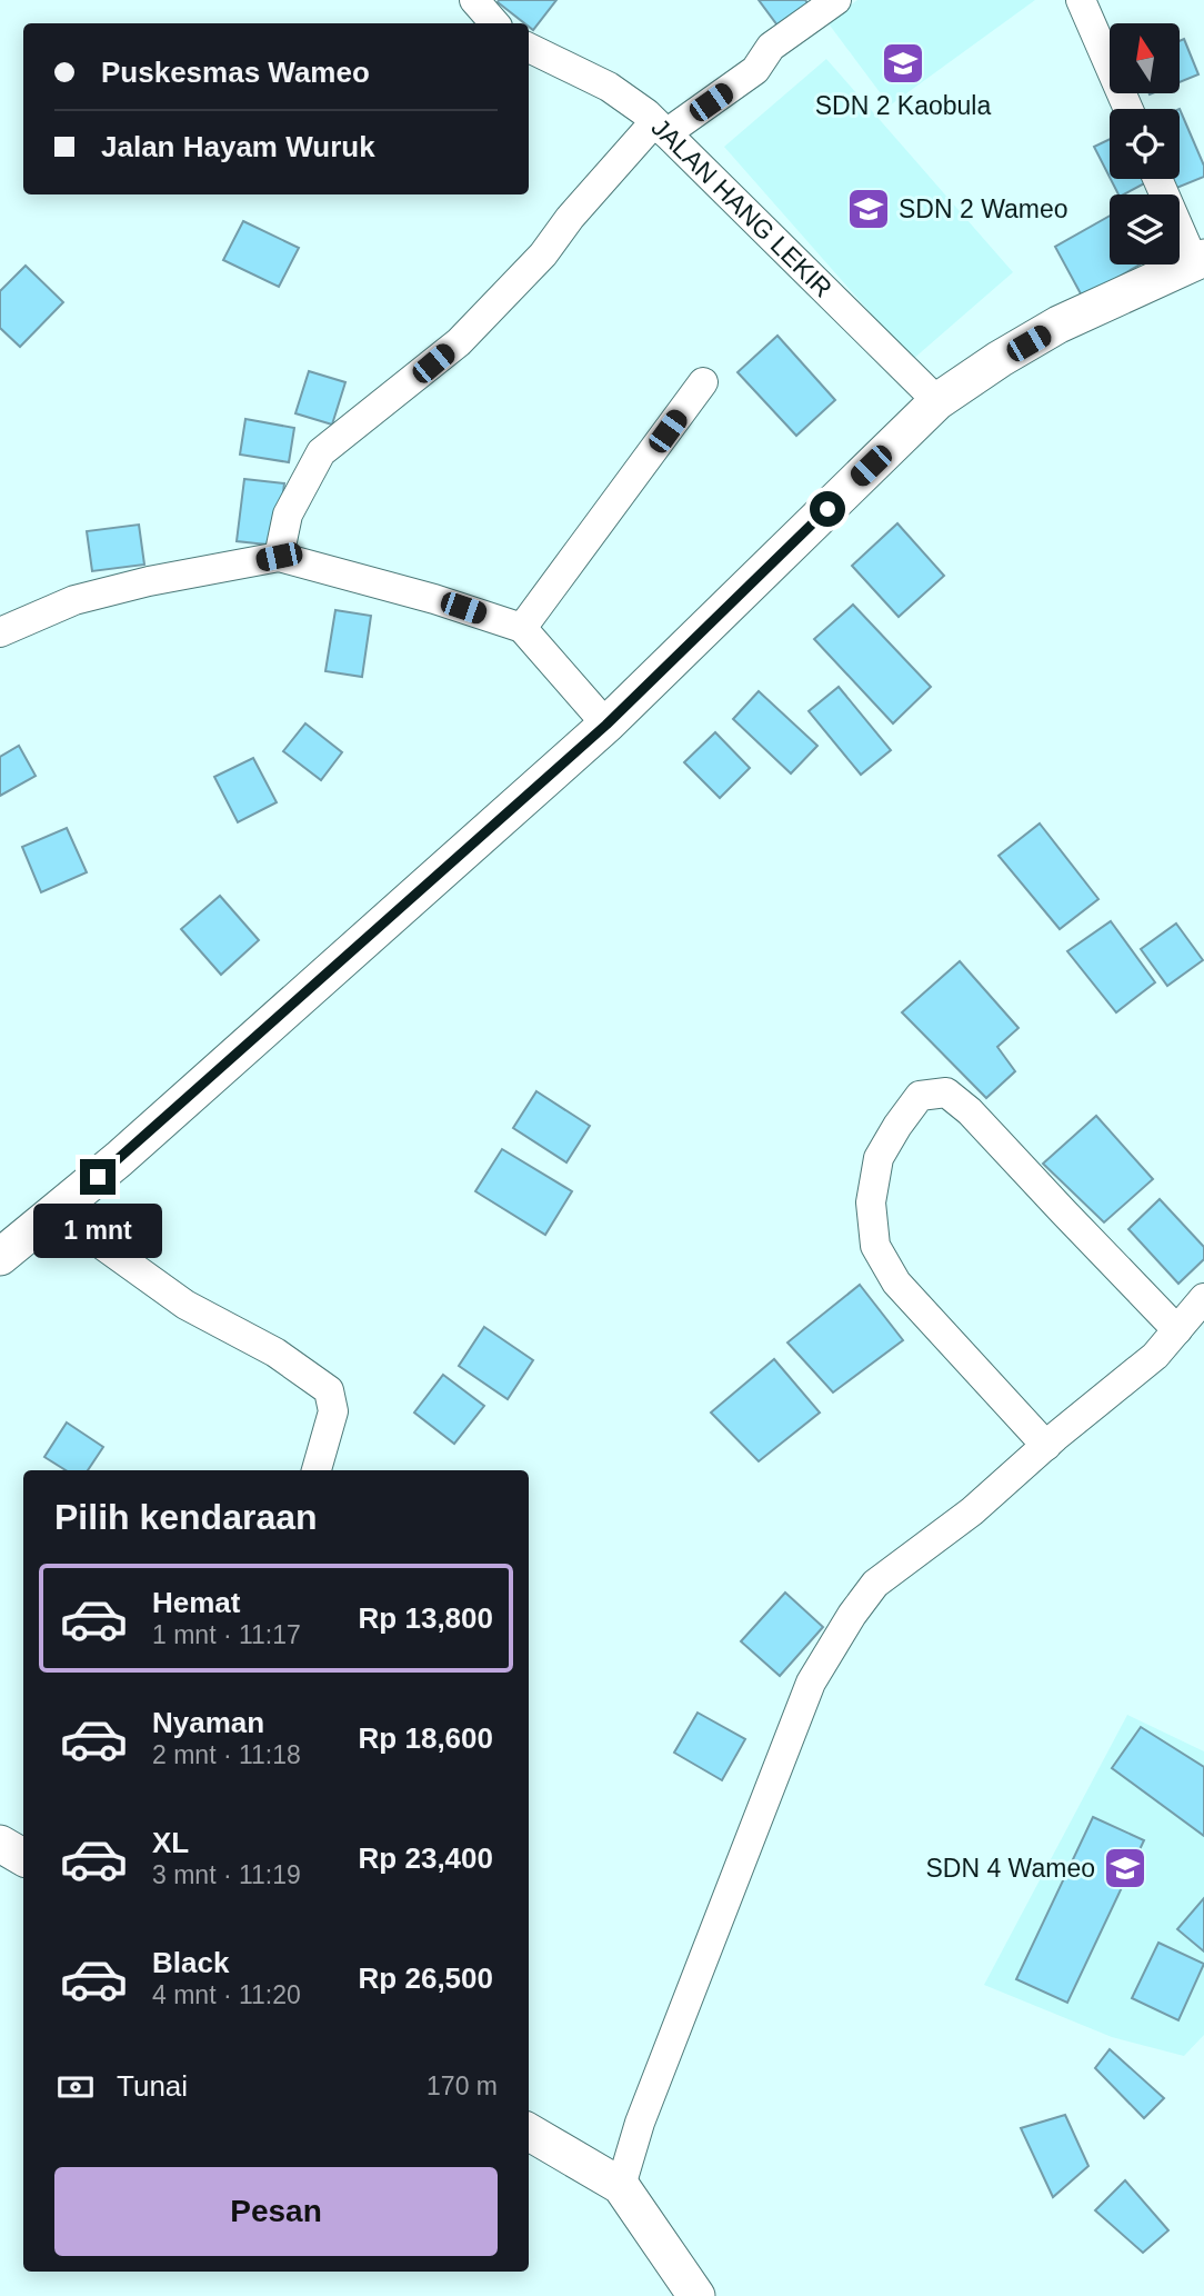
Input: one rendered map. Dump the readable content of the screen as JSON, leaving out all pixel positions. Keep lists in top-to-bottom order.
{
  "streets": {
    "street": ["JALAN HANG LEKIR"]
  },
  "places": {
    "school or university": ["SDN 2 Kaobula", "SDN 2 Wameo", "SDN 4 Wameo"]
  },
  "north": "top",
  "page": {
    "banner": ["Puskesmas Wameo", "Jalan Hayam Wuruk"],
    "bubble": "1 mnt",
    "heading": "Pilih kendaraan",
    "list": [
      {
        "name": "Hemat",
        "note": "1 mnt · 11:17",
        "value": "Rp 13,800"
      },
      {
        "name": "Nyaman",
        "note": "2 mnt · 11:18",
        "value": "Rp 18,600"
      },
      {
        "name": "XL",
        "note": "3 mnt · 11:19",
        "value": "Rp 23,400"
      },
      {
        "name": "Black",
        "note": "4 mnt · 11:20",
        "value": "Rp 26,500"
      }
    ],
    "pay": ["Tunai", "170 m"],
    "buttons": "Pesan"
  }
}
